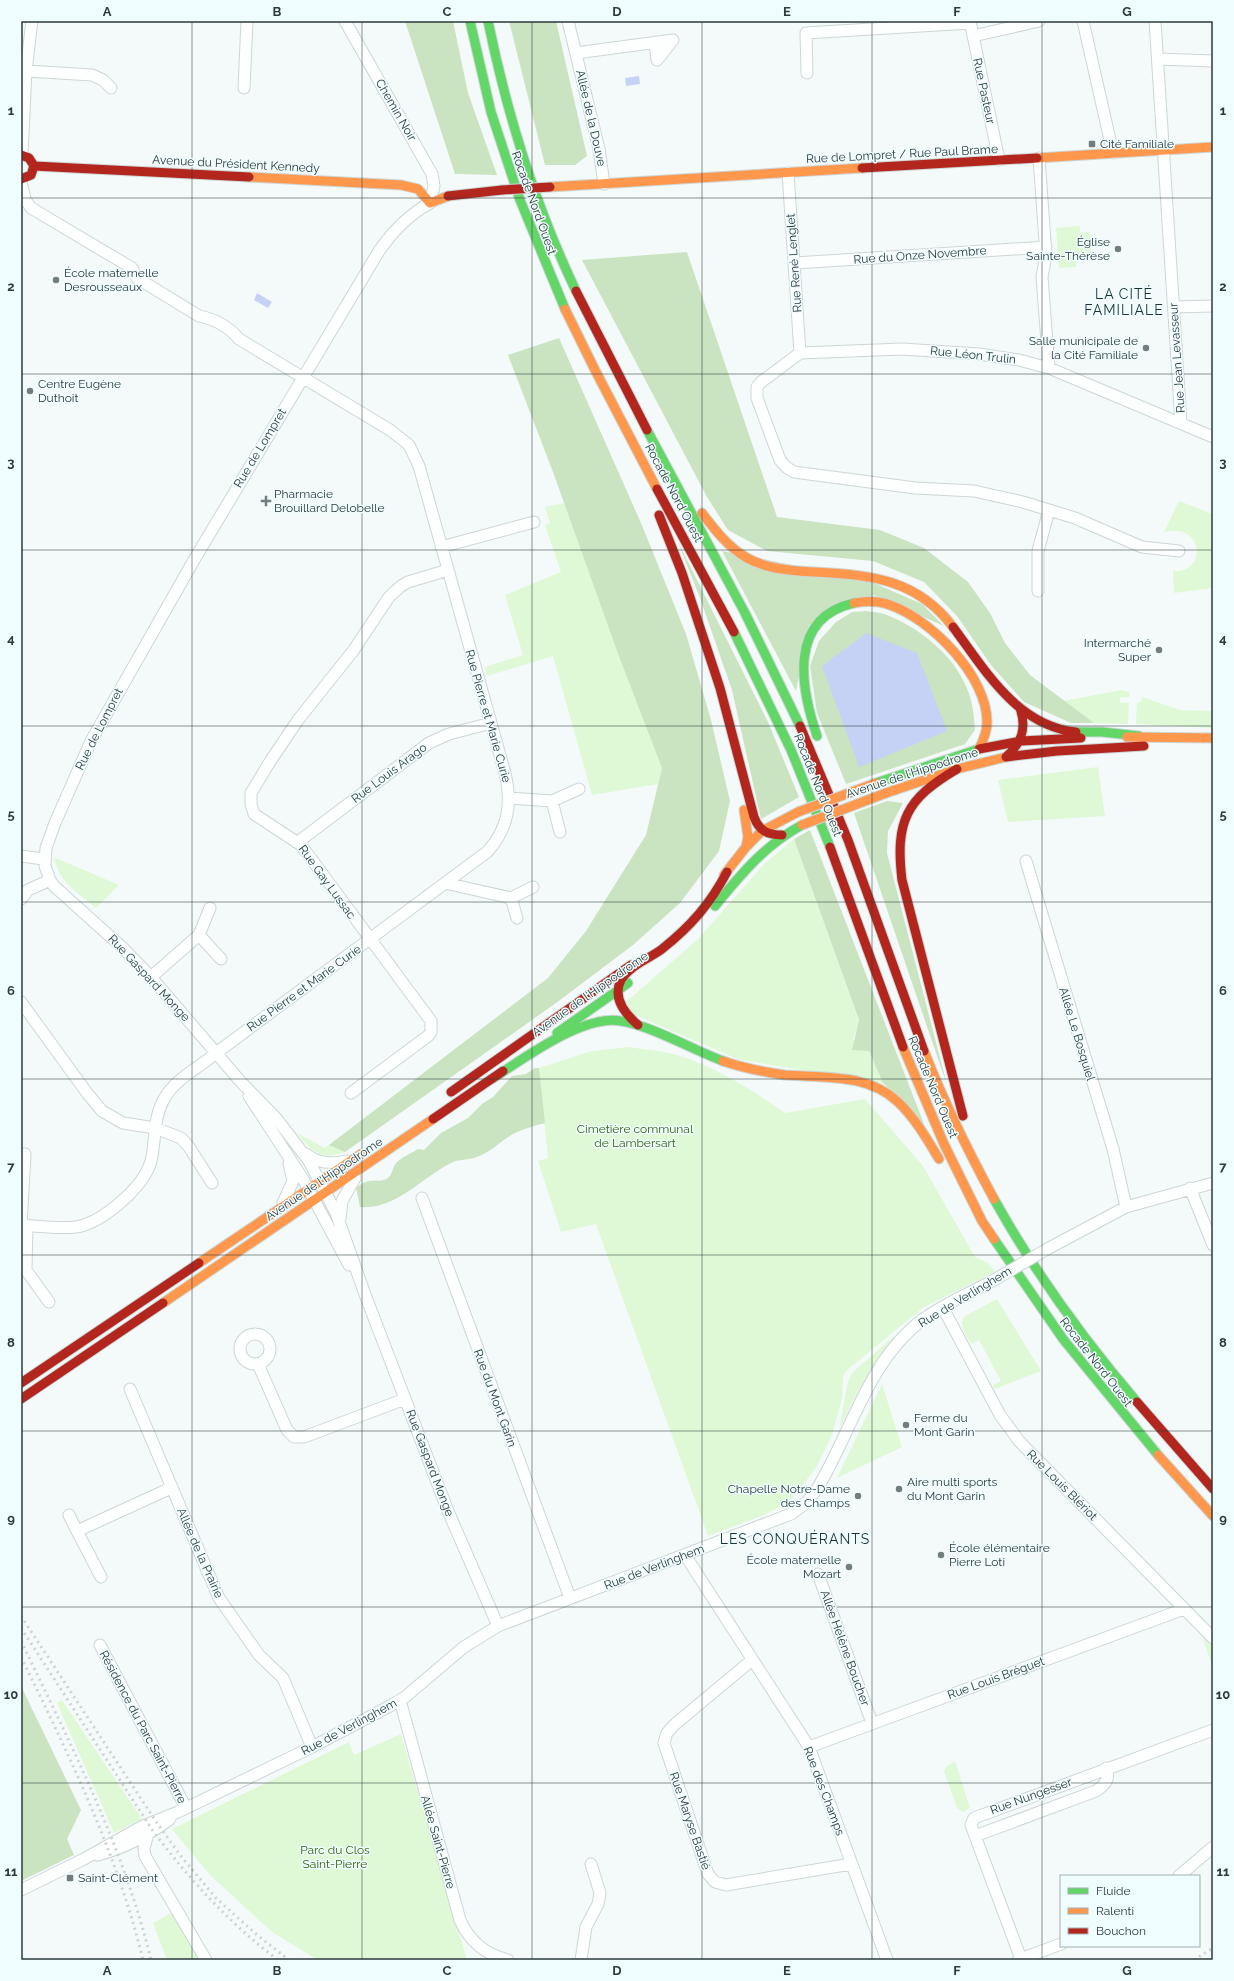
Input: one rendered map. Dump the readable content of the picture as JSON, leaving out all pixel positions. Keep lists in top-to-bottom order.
{
  "streets": {
    "main road": [
      "Rue de Lompret / Rue Paul Brame",
      "Avenue du Président Kennedy",
      "Rocade Nord Ouest",
      "Rue de Lompret",
      "Avenue de l'Hippodrome"
    ],
    "street": [
      "Rue Pasteur",
      "Chemin Noir",
      "Allée de la Douve",
      "Rue du Onze Novembre",
      "Rue René Lenglet",
      "Rue Léon Trulin",
      "Rue Jean Levasseur",
      "Rue Pierre et Marie Curie",
      "Rue Louis Arago",
      "Rue Gay Lussac",
      "Rue Gaspard Monge",
      "Allée Le Bosquiel",
      "Rue de Verlinghem",
      "Rue du Mont Garin",
      "Rue Louis Blériot",
      "Allée de la Prairie",
      "Allée Hélène Boucher",
      "Rue Louis Bréguet",
      "Résidence du Parc Saint-Pierre",
      "Rue des Champs",
      "Rue Nungesser",
      "Rue Maryse Bastié",
      "Allée Saint-Pierre"
    ]
  },
  "crossings": [
    ["Rue Pasteur", "Rue de Lompret / Rue Paul Brame"],
    ["Chemin Noir", "Avenue du Président Kennedy"],
    ["Chemin Noir", "Rue de Lompret"],
    ["Allée de la Douve", "Rue de Lompret / Rue Paul Brame"],
    ["Allée de la Douve", "Rue de Lompret"],
    ["Rue de Lompret / Rue Paul Brame", "Rue René Lenglet"],
    ["Rue de Lompret / Rue Paul Brame", "Rue Jean Levasseur"],
    ["Rue de Lompret / Rue Paul Brame", "Rue de Lompret"],
    ["Avenue du Président Kennedy", "Rue de Lompret"],
    ["Rue du Onze Novembre", "Rue René Lenglet"],
    ["Rue René Lenglet", "Rue Léon Trulin"],
    ["Rue Léon Trulin", "Rue Jean Levasseur"],
    ["Rue de Lompret", "Rue Pierre et Marie Curie"],
    ["Rue de Lompret", "Rue Gaspard Monge"],
    ["Rue Pierre et Marie Curie", "Rue Louis Arago"],
    ["Rue Pierre et Marie Curie", "Rue Gay Lussac"],
    ["Rue Pierre et Marie Curie", "Rue Gaspard Monge"],
    ["Rue Louis Arago", "Rue Gay Lussac"],
    ["Avenue de l'Hippodrome", "Rue Gaspard Monge"],
    ["Rue Gaspard Monge", "Rue de Verlinghem"],
    ["Allée Le Bosquiel", "Rue de Verlinghem"],
    ["Rue de Verlinghem", "Rue du Mont Garin"],
    ["Rue de Verlinghem", "Rue Louis Blériot"],
    ["Rue de Verlinghem", "Allée de la Prairie"],
    ["Rue de Verlinghem", "Résidence du Parc Saint-Pierre"],
    ["Rue de Verlinghem", "Rue des Champs"],
    ["Rue de Verlinghem", "Allée Saint-Pierre"],
    ["Rue Louis Blériot", "Rue Louis Bréguet"],
    ["Allée Hélène Boucher", "Rue Louis Bréguet"],
    ["Rue Louis Bréguet", "Rue des Champs"],
    ["Rue des Champs", "Rue Maryse Bastié"]
  ],
  "districts": ["LA CITÉ FAMILIALE", "LES CONQUÉRANTS"],
  "parks": ["Cimetière communal de Lambersart", "Parc du Clos Saint-Pierre"],
  "places": {
    "transit": ["Cité Familiale", "Saint-Clément"],
    "other": [
      "Église Sainte-Thérèse",
      "École maternelle Desrousseaux",
      "Salle municipale de la Cité Familiale",
      "Centre Eugène Duthoit",
      "Intermarché Super",
      "Ferme du Mont Garin",
      "Aire multi sports du Mont Garin",
      "Chapelle Notre-Dame des Champs",
      "École élémentaire Pierre Loti",
      "École maternelle Mozart"
    ],
    "health": ["Pharmacie Brouillard Delobelle"]
  },
  "legend": ["Fluide", "Ralenti", "Bouchon"],
  "grid": {
    "columns": [
      "A",
      "B",
      "C",
      "D",
      "E",
      "F",
      "G"
    ],
    "rows": [
      "1",
      "2",
      "3",
      "4",
      "5",
      "6",
      "7",
      "8",
      "9",
      "10",
      "11"
    ]
  }
}
